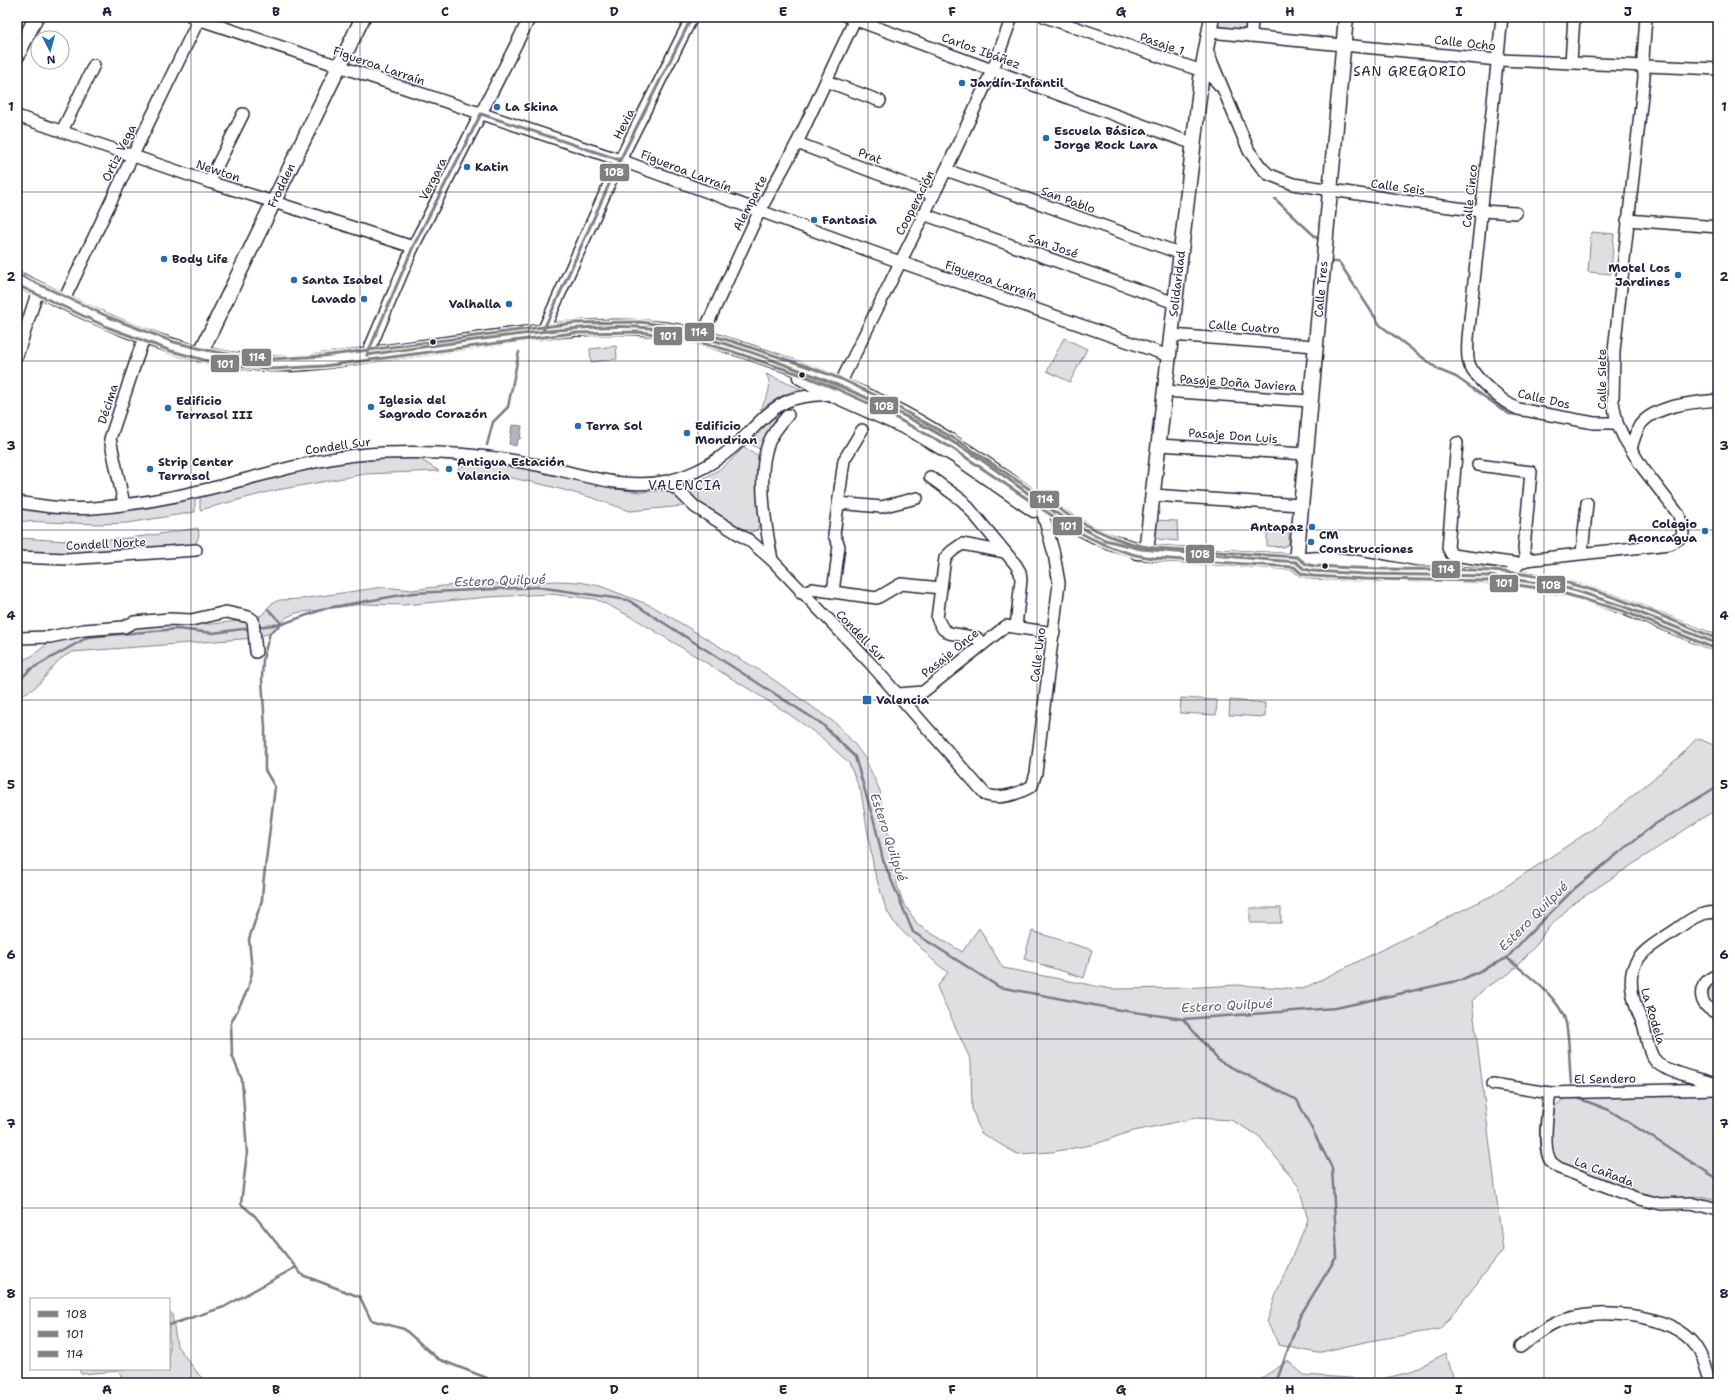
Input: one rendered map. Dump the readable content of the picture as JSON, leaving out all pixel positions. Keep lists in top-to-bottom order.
{
  "streets": {
    "main road": ["Frodden", "Solidaridad", "Calle Tres"],
    "street": [
      "Calle Ocho",
      "Pasaje 1",
      "Carlos Ibáñez",
      "Figueroa Larraín",
      "Hevia",
      "Ortiz Vega",
      "Prat",
      "Newton",
      "Vergara",
      "Calle Seis",
      "Calle Cinco",
      "San Pablo",
      "Alemparte",
      "Cooperación",
      "San José",
      "Calle Cuatro",
      "Calle Siete",
      "Pasaje Doña Javiera",
      "Calle Dos",
      "Décima",
      "Pasaje Don Luis",
      "Condell Sur",
      "Condell Norte",
      "Pasaje Once",
      "Calle Uno",
      "La Rodela",
      "El Sendero",
      "La Cañada"
    ]
  },
  "crossings": [
    ["Calle Ocho", "Calle Cinco"],
    ["Calle Ocho", "Solidaridad"],
    ["Calle Ocho", "Calle Tres"],
    ["Calle Ocho", "Calle Siete"],
    ["Pasaje 1", "Calle Seis"],
    ["Pasaje 1", "Solidaridad"],
    ["Carlos Ibáñez", "Alemparte"],
    ["Carlos Ibáñez", "Cooperación"],
    ["Carlos Ibáñez", "Solidaridad"],
    ["Figueroa Larraín", "Hevia"],
    ["Figueroa Larraín", "Ortiz Vega"],
    ["Figueroa Larraín", "Vergara"],
    ["Figueroa Larraín", "Frodden"],
    ["Figueroa Larraín", "Alemparte"],
    ["Figueroa Larraín", "Cooperación"],
    ["Figueroa Larraín", "Solidaridad"],
    ["Ortiz Vega", "Newton"],
    ["Prat", "Alemparte"],
    ["Prat", "Cooperación"],
    ["Newton", "Vergara"],
    ["Newton", "Frodden"],
    ["Calle Seis", "Calle Cinco"],
    ["Calle Seis", "Solidaridad"],
    ["Calle Seis", "Calle Tres"],
    ["Calle Cinco", "Calle Dos"],
    ["San Pablo", "Cooperación"],
    ["San Pablo", "Solidaridad"],
    ["Cooperación", "San José"],
    ["San José", "Solidaridad"],
    ["Solidaridad", "Calle Cuatro"],
    ["Solidaridad", "Pasaje Doña Javiera"],
    ["Solidaridad", "Pasaje Don Luis"],
    ["Calle Tres", "Calle Cuatro"],
    ["Calle Tres", "Pasaje Doña Javiera"],
    ["Calle Tres", "Pasaje Don Luis"],
    ["Calle Siete", "Calle Dos"],
    ["Décima", "Condell Sur"],
    ["Condell Sur", "Pasaje Once"],
    ["Condell Sur", "Calle Uno"],
    ["El Sendero", "La Cañada"]
  ],
  "districts": ["SAN GREGORIO", "VALENCIA"],
  "water": ["Estero Quilpué"],
  "places": {
    "other": [
      "Jardín Infantil",
      "La Skina",
      "Escuela Básica Jorge Rock Lara",
      "Katin",
      "Fantasia",
      "Body Life",
      "Motel Los Jardines",
      "Santa Isabel",
      "Lavado",
      "Valhalla",
      "Iglesia del Sagrado Corazón",
      "Edificio Terrasol III",
      "Terra Sol",
      "Edificio Mondrian",
      "Strip Center Terrasol",
      "Antigua Estación Valencia",
      "Antapaz",
      "Colegio Aconcagua",
      "CM Construcciones"
    ],
    "transit": ["Valencia"]
  },
  "lines": ["transit line 108", "transit line 114", "transit line 101"],
  "legend": ["108", "101", "114"],
  "north": "bottom",
  "grid": {
    "columns": [
      "A",
      "B",
      "C",
      "D",
      "E",
      "F",
      "G",
      "H",
      "I",
      "J"
    ],
    "rows": [
      "1",
      "2",
      "3",
      "4",
      "5",
      "6",
      "7",
      "8"
    ]
  }
}
